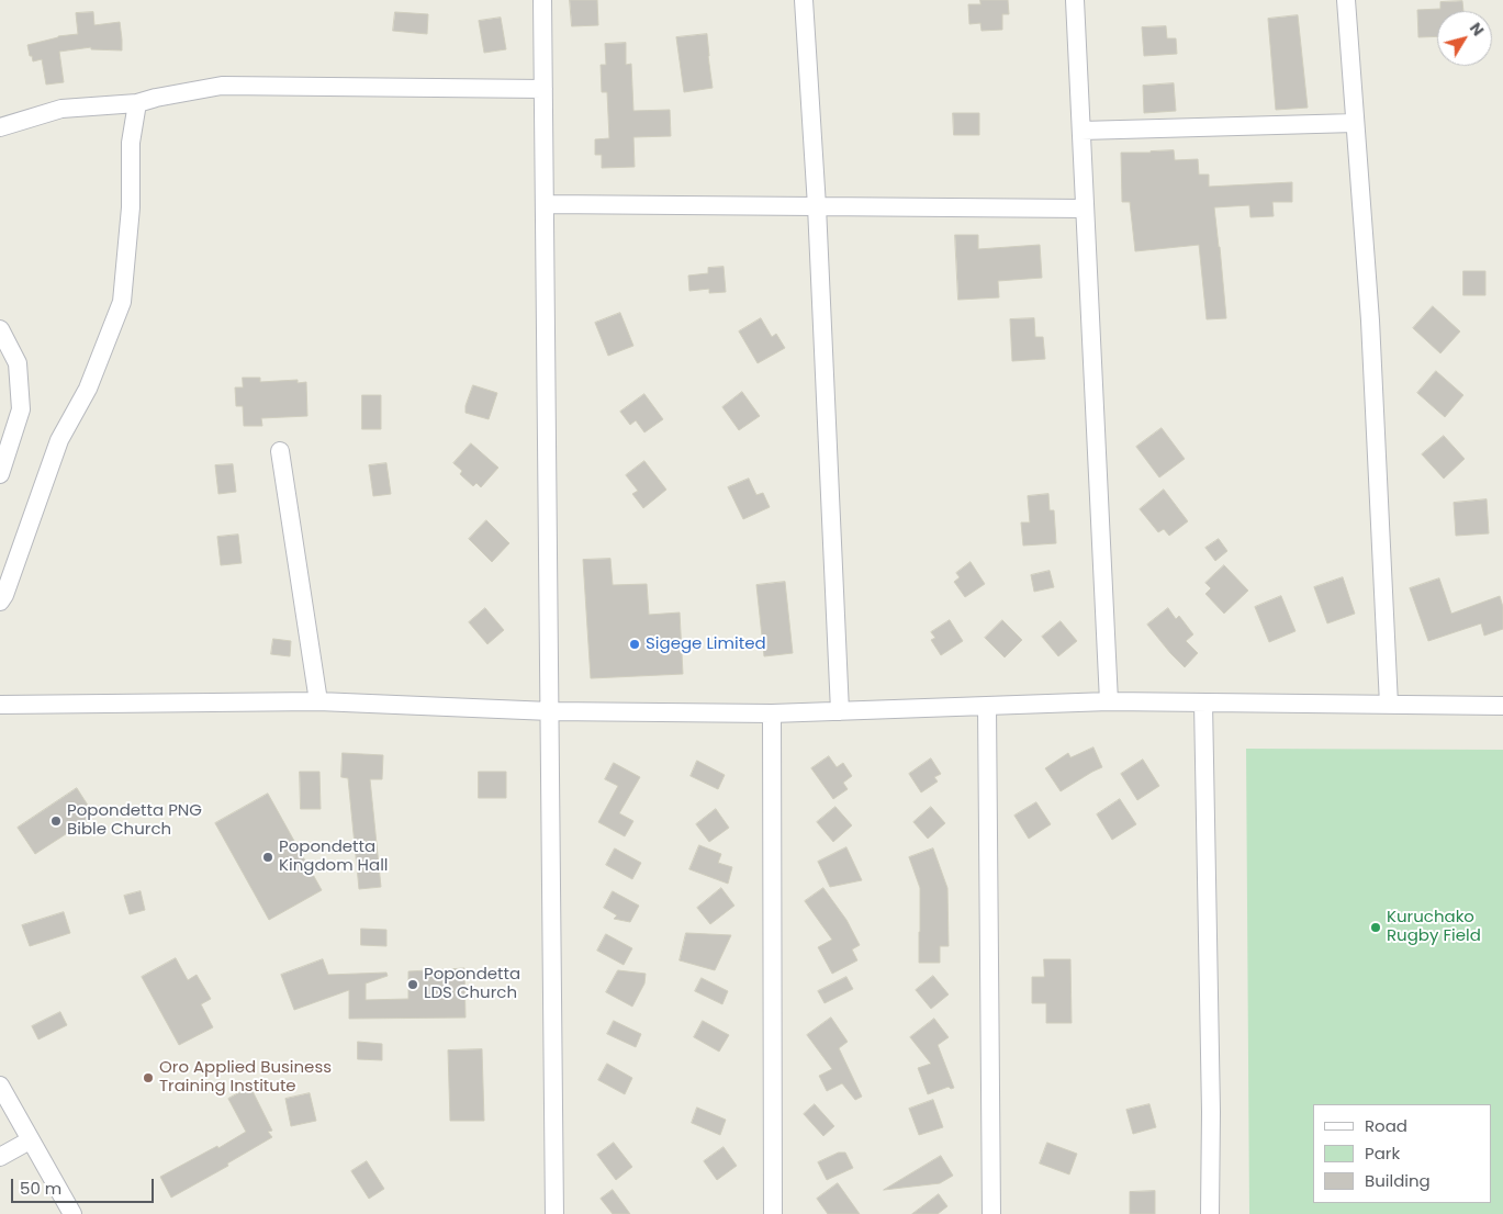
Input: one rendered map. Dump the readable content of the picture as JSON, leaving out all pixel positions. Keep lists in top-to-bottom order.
{
  "places": [
    "Sigege Limited",
    "Popondetta PNG Bible Church",
    "Popondetta Kingdom Hall",
    "Kuruchako Rugby Field",
    "Popondetta LDS Church",
    "Oro Applied Business Training Institute"
  ],
  "legend": ["Road", "Park", "Building"],
  "scale_bar": "50 m",
  "north": "top right"
}
